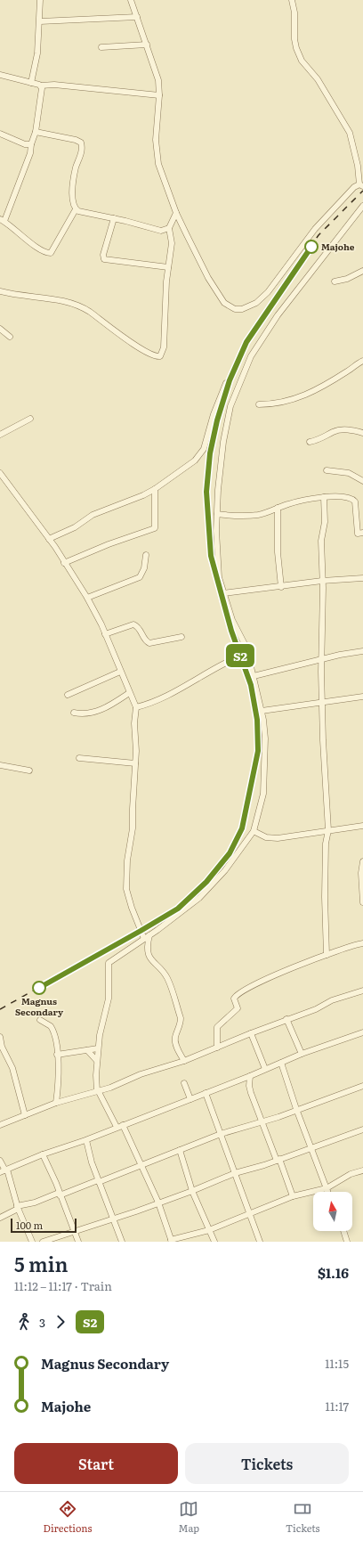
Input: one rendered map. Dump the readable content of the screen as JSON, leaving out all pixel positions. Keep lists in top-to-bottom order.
{
  "places": ["Majohe", "Magnus Secondary"],
  "scale_bar": "100 m",
  "north": "top",
  "page": {
    "on_map": "S2",
    "scale": "100 m",
    "heading": ["5 min", "11:12 – 11:17 · Train", "$1.16"],
    "legs": ["3", "S2"],
    "list": [
      {
        "name": "Magnus Secondary",
        "value": "11:15"
      },
      {
        "name": "Majohe",
        "value": "11:17"
      }
    ],
    "buttons": ["Start", "Tickets"],
    "tabs": ["Directions", "Map", "Tickets"]
  }
}
